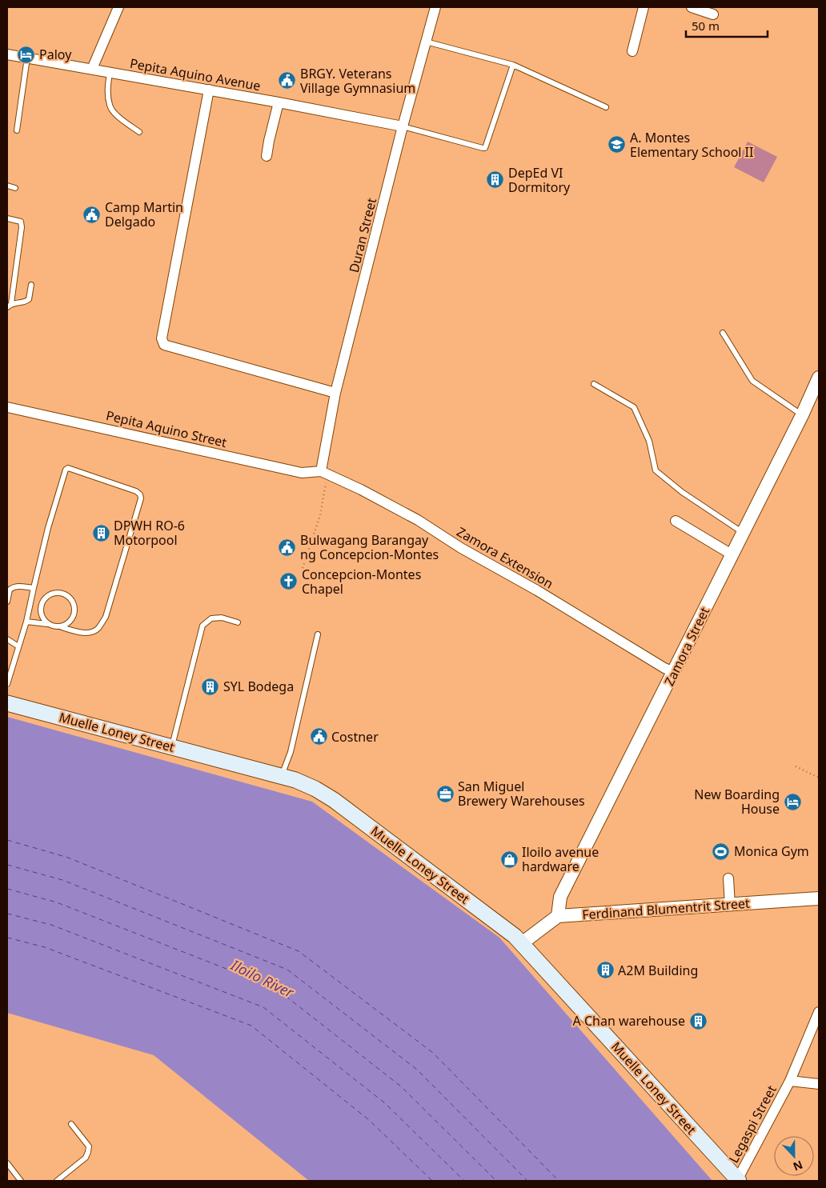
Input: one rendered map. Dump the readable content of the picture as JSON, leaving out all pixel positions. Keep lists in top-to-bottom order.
{
  "streets": {
    "main road": ["Muelle Loney Street"],
    "street": [
      "Pepita Aquino Avenue",
      "Duran Street",
      "Pepita Aquino Street",
      "Zamora Extension",
      "Zamora Street",
      "Ferdinand Blumentrit Street",
      "Legaspi Street"
    ]
  },
  "crossings": [
    ["Pepita Aquino Avenue", "Duran Street"],
    ["Duran Street", "Pepita Aquino Street"],
    ["Duran Street", "Zamora Extension"],
    ["Pepita Aquino Street", "Zamora Extension"],
    ["Zamora Extension", "Zamora Street"],
    ["Zamora Street", "Ferdinand Blumentrit Street"],
    ["Muelle Loney Street", "Legaspi Street"]
  ],
  "water": ["Iloilo River"],
  "places": {
    "hotel": ["Paloy", "New Boarding House"],
    "public building": [
      "BRGY. Veterans Village Gymnasium",
      "Camp Martin Delgado",
      "Bulwagang Barangay ng Concepcion-Montes",
      "Costner"
    ],
    "school or university": ["A. Montes Elementary School II"],
    "building": [
      "DepEd VI Dormitory",
      "DPWH RO-6 Motorpool",
      "SYL Bodega",
      "A2M Building",
      "A Chan warehouse"
    ],
    "church": ["Concepcion-Montes Chapel"],
    "office": ["San Miguel Brewery Warehouses"],
    "sports": ["Monica Gym"],
    "shop": ["Iloilo avenue hardware"]
  },
  "scale_bar": "50 m",
  "north": "bottom"
}
